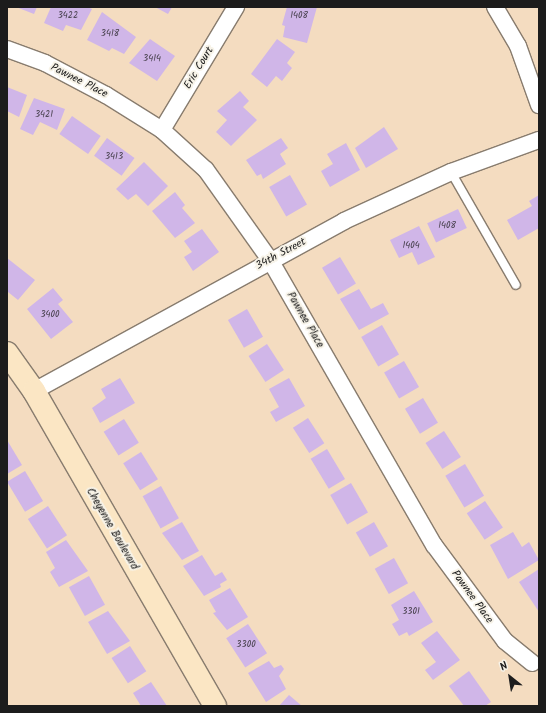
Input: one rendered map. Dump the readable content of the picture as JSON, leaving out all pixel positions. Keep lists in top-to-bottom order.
{
  "streets": {
    "street": [
      "Eric Court",
      "Pawnee Place",
      "34th Street",
      "Cheyenne Boulevard"
    ]
  },
  "crossings": [
    ["Eric Court", "Pawnee Place"],
    ["Pawnee Place", "34th Street"],
    ["34th Street", "Cheyenne Boulevard"]
  ],
  "house_numbers": [
    "3422",
    "1408",
    "3418",
    "3414",
    "3421",
    "3413",
    "1408",
    "1404",
    "3400",
    "3301",
    "3300"
  ],
  "north": "top left"
}
